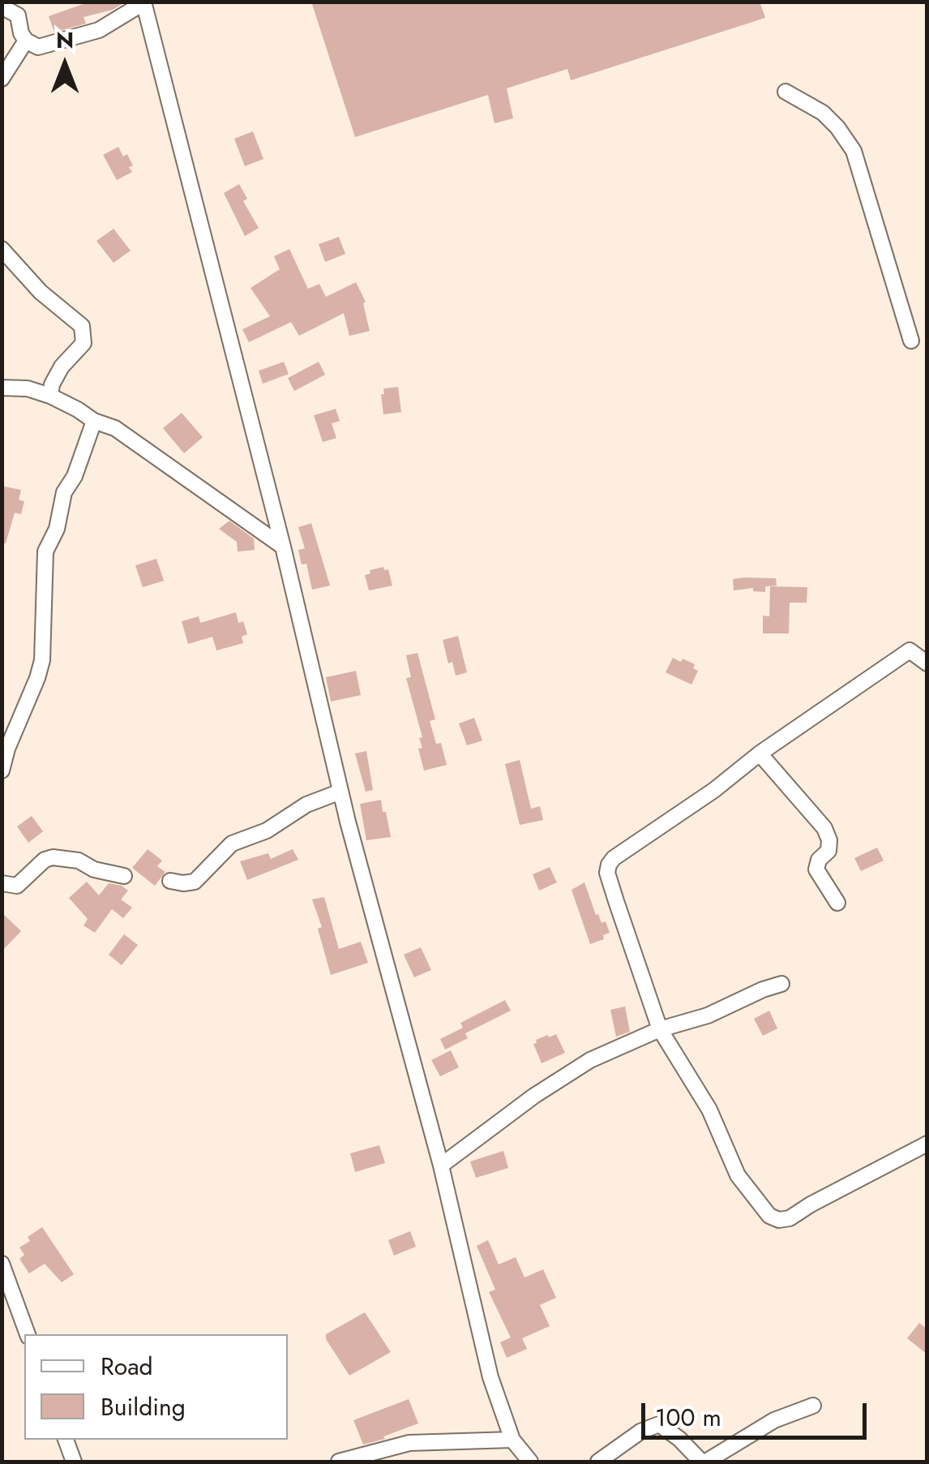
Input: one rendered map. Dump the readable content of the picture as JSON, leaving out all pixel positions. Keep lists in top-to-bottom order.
{
  "legend": ["Road", "Building"],
  "scale_bar": "100 m",
  "north": "top"
}
